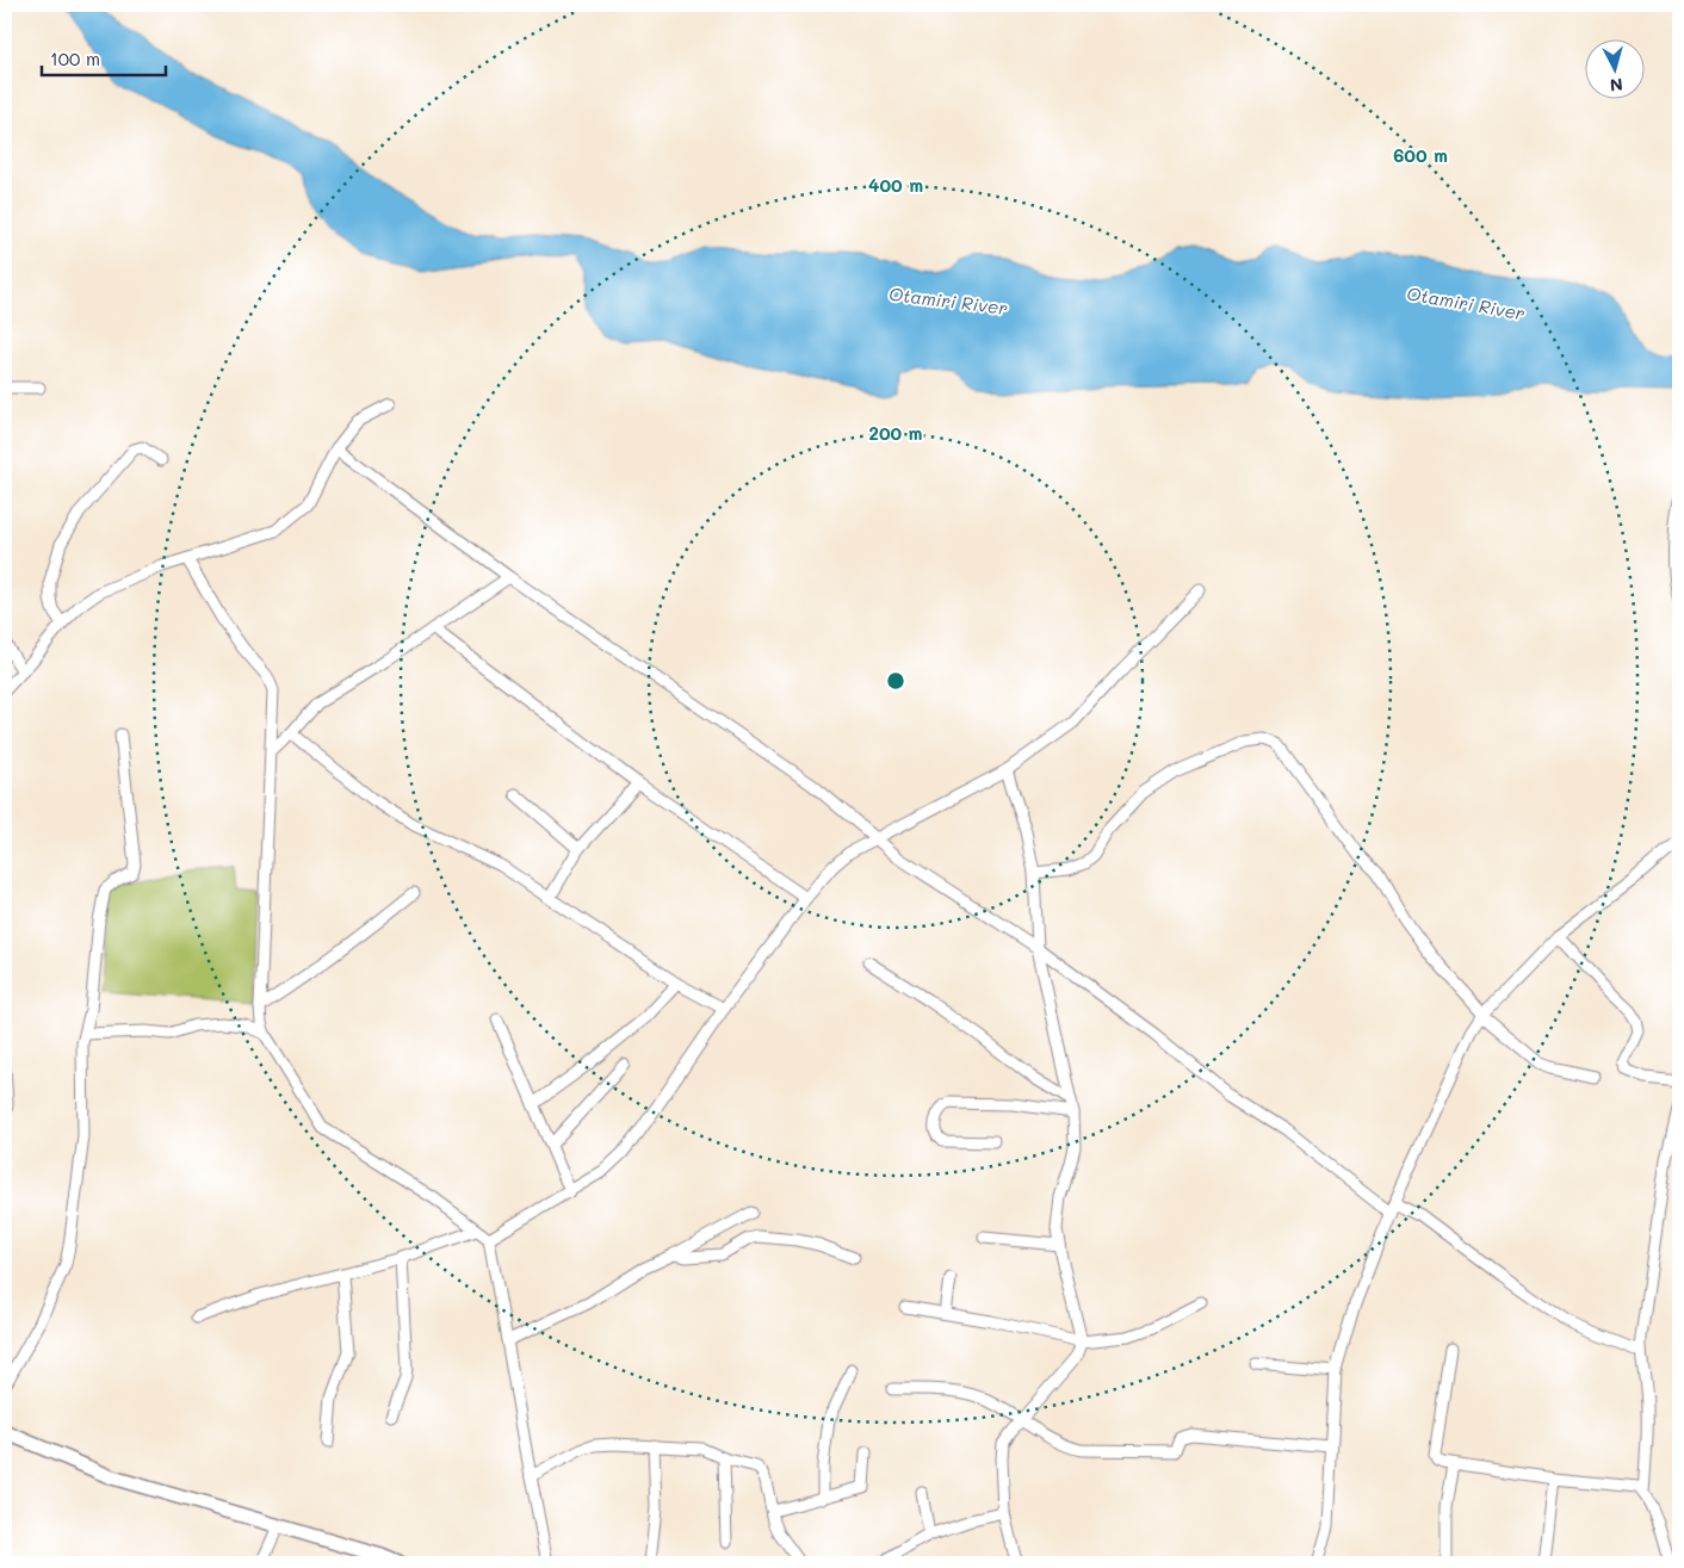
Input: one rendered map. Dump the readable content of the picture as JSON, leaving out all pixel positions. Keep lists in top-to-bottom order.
{
  "water": ["Otamiri River"],
  "scale_bar": "100 m",
  "north": "bottom",
  "rings": ["600 m", "400 m", "200 m"]
}
